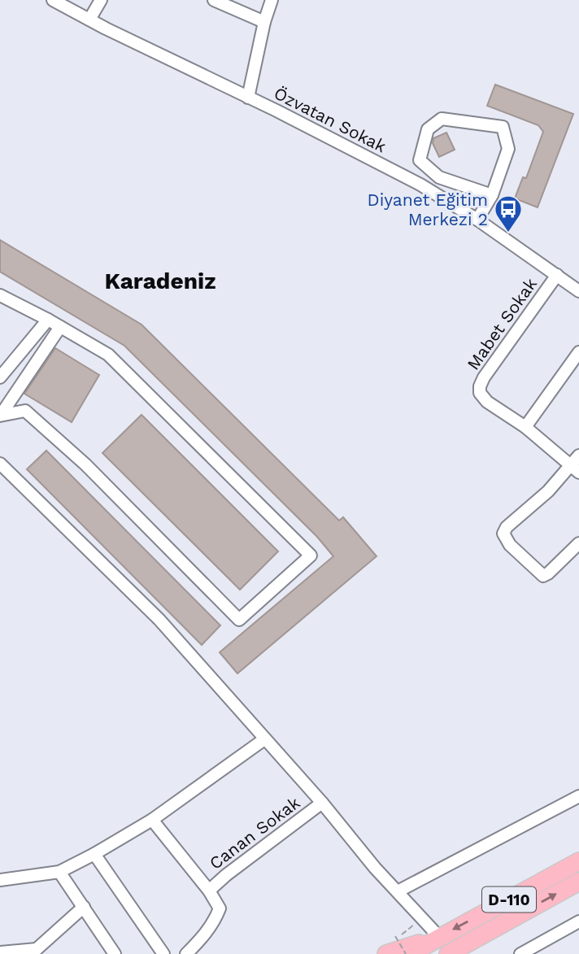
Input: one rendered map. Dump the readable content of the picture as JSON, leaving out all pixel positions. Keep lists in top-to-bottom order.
{
  "streets": {
    "highway": ["D-110"],
    "street": ["Özvatan Sokak", "Mabet Sokak", "Canan Sokak"]
  },
  "crossings": [
    ["Özvatan Sokak", "Mabet Sokak"]
  ],
  "districts": ["Karadeniz"],
  "places": {
    "bus stop": ["Diyanet Eğitim Merkezi 2"]
  }
}
